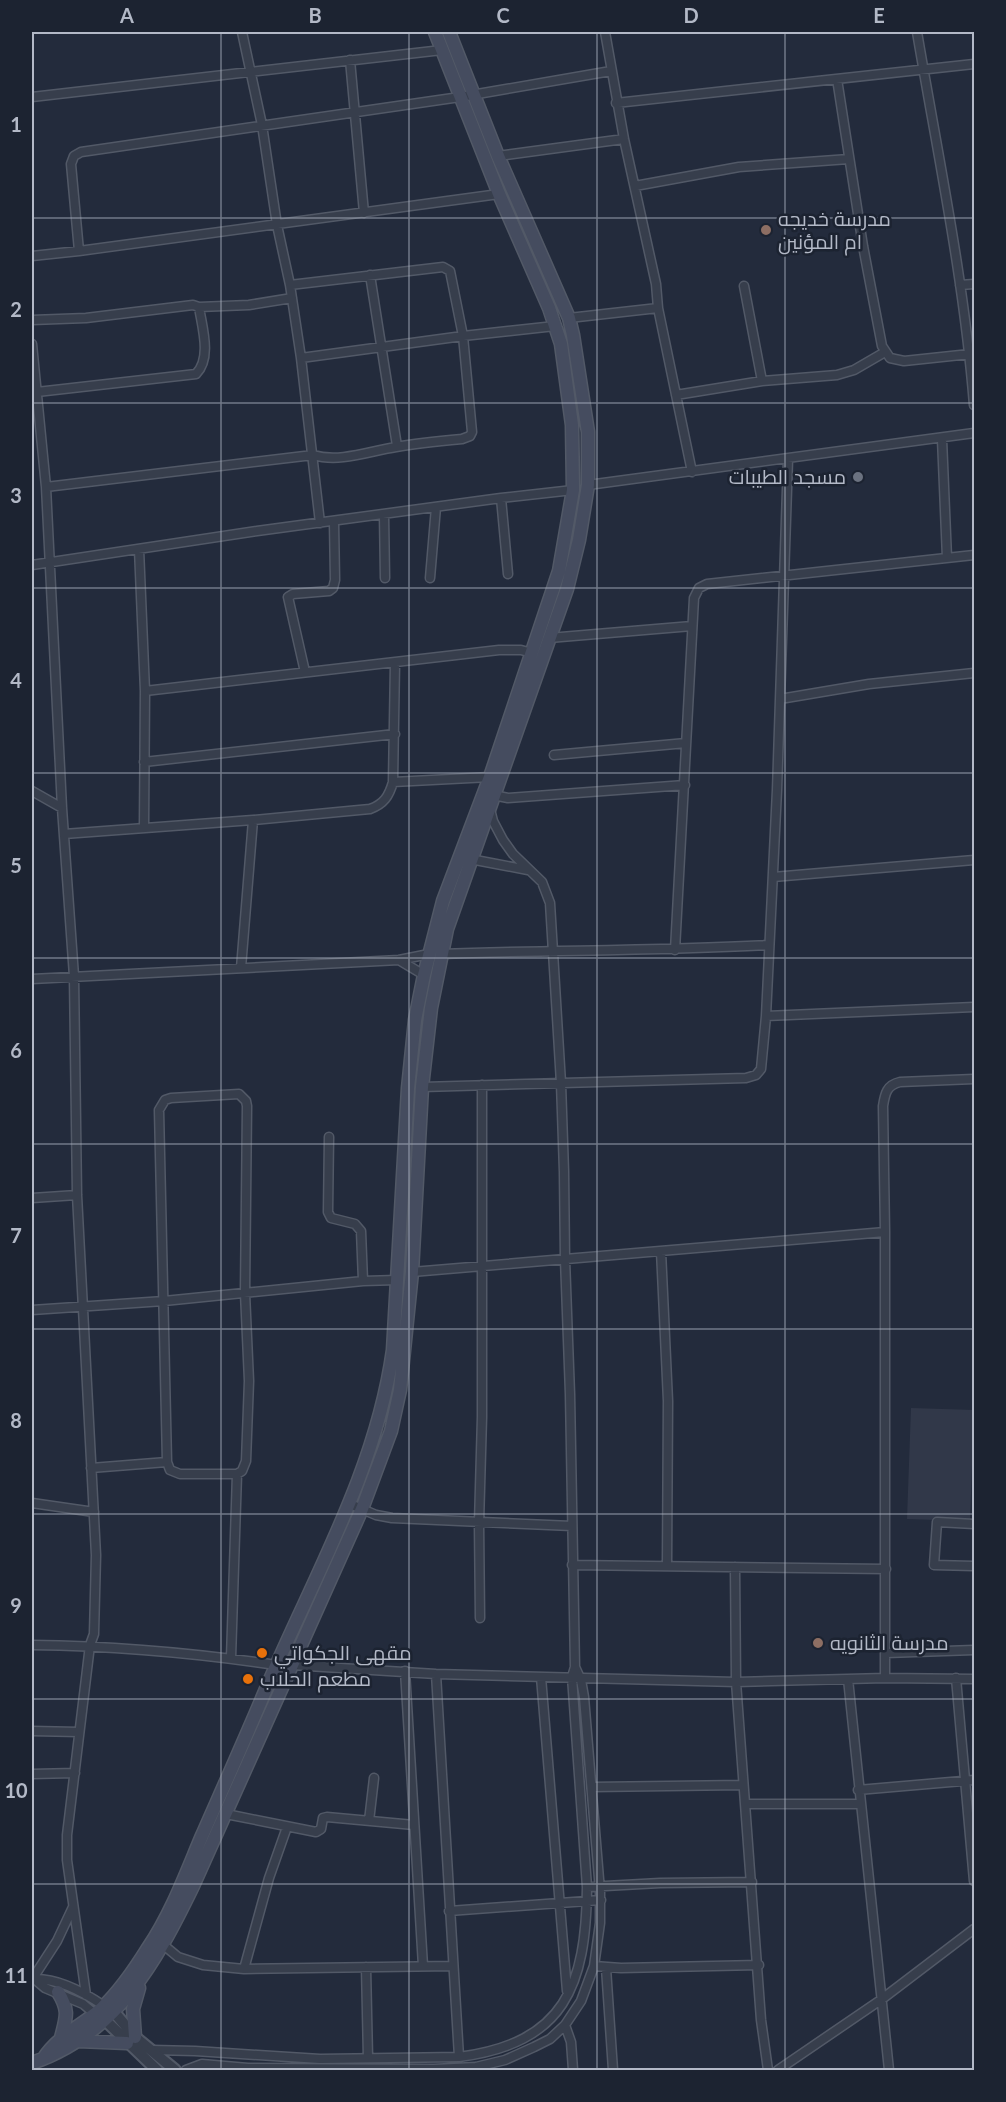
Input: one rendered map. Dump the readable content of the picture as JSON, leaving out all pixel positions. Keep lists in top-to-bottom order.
{
  "places": [
    "مدرسة خديجه ام المؤنين",
    "مسجد الطيبات",
    "مدرسة الثانويه",
    "مقهى الجكواتي",
    "مطعم الحلاب"
  ],
  "grid": {
    "columns": [
      "A",
      "B",
      "C",
      "D",
      "E"
    ],
    "rows": [
      "1",
      "2",
      "3",
      "4",
      "5",
      "6",
      "7",
      "8",
      "9",
      "10",
      "11"
    ]
  }
}
